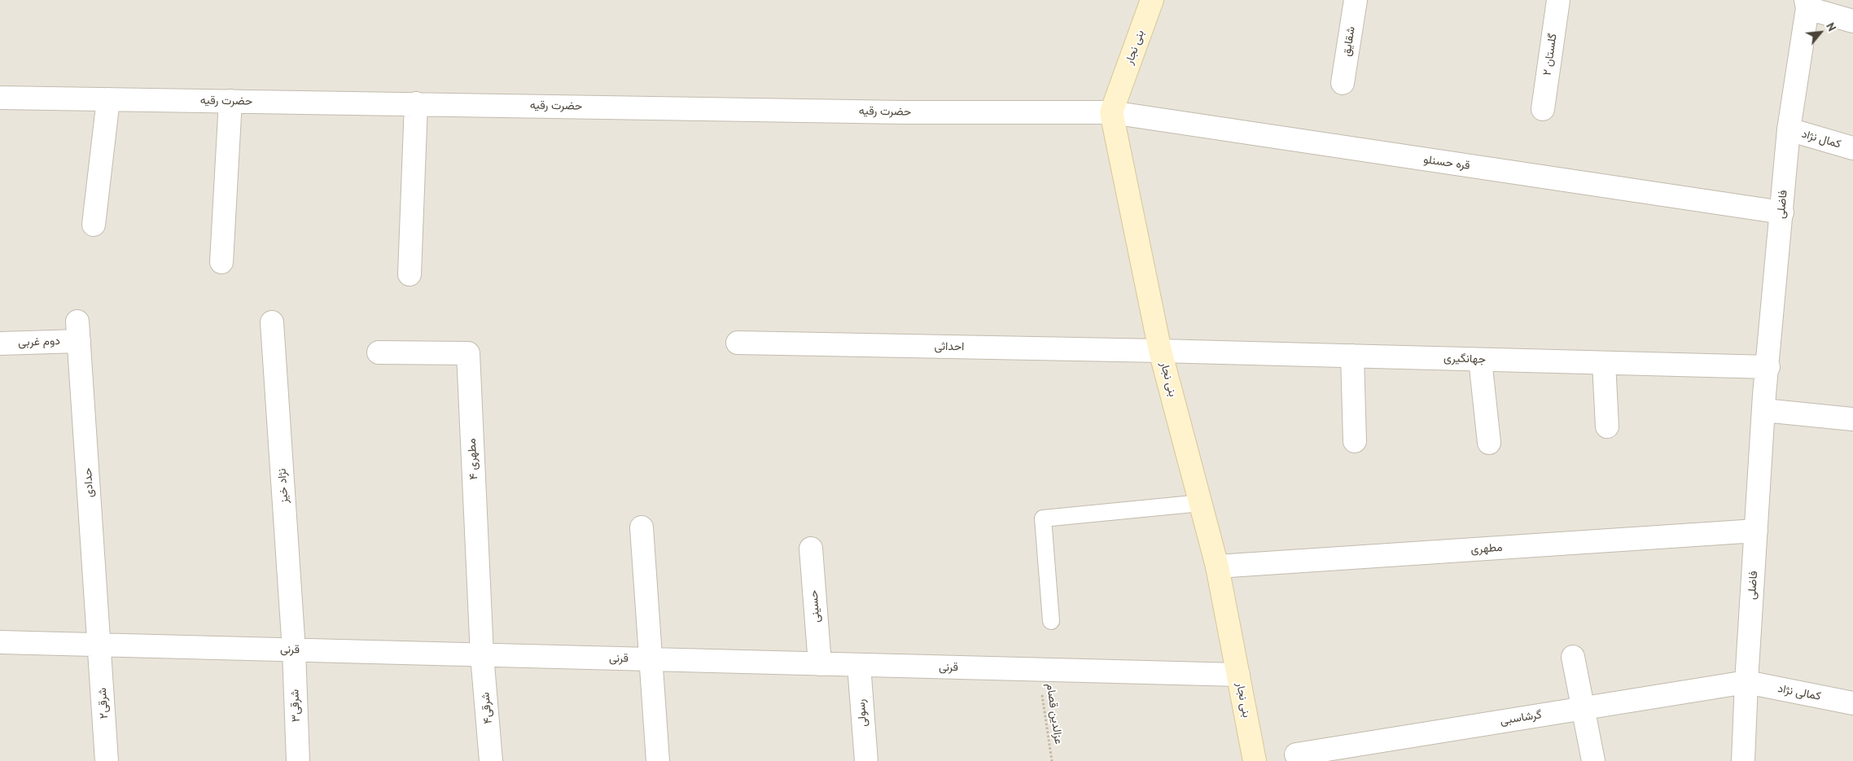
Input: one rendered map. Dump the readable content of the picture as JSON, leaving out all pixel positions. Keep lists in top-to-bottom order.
{
  "streets": {
    "main road": ["بنی نجار"],
    "street": [
      "شقایق",
      "گلستان ۲",
      "حضرت رقیه",
      "کمال نژاد",
      "قره حسنلو",
      "فاضلی",
      "دوم غربی",
      "احداثی",
      "جهانگیری",
      "مطهری ۴",
      "حدادی",
      "نژاد خیز",
      "مطهری",
      "حسینی",
      "قرنی",
      "کمالی نژاد",
      "۲شرقی",
      "۳شرقی",
      "۴شرقی",
      "رسولی",
      "گرشاسبی"
    ],
    "path": ["عزالدین قصام"]
  },
  "crossings": [
    ["بنی نجار", "حضرت رقیه"],
    ["بنی نجار", "قره حسنلو"],
    ["بنی نجار", "احداثی"],
    ["بنی نجار", "جهانگیری"],
    ["بنی نجار", "مطهری"],
    ["بنی نجار", "قرنی"],
    ["حضرت رقیه", "قره حسنلو"],
    ["کمال نژاد", "فاضلی"],
    ["قره حسنلو", "فاضلی"],
    ["فاضلی", "جهانگیری"],
    ["فاضلی", "مطهری"],
    ["فاضلی", "کمالی نژاد"],
    ["فاضلی", "گرشاسبی"],
    ["دوم غربی", "حدادی"],
    ["احداثی", "جهانگیری"],
    ["مطهری ۴", "قرنی"],
    ["مطهری ۴", "۴شرقی"],
    ["حدادی", "قرنی"],
    ["حدادی", "۲شرقی"],
    ["نژاد خیز", "قرنی"],
    ["نژاد خیز", "۳شرقی"],
    ["حسینی", "قرنی"],
    ["قرنی", "۲شرقی"],
    ["قرنی", "۳شرقی"],
    ["قرنی", "۴شرقی"],
    ["قرنی", "رسولی"],
    ["قرنی", "عزالدین قصام"],
    ["کمالی نژاد", "گرشاسبی"]
  ],
  "north": "top right"
}
